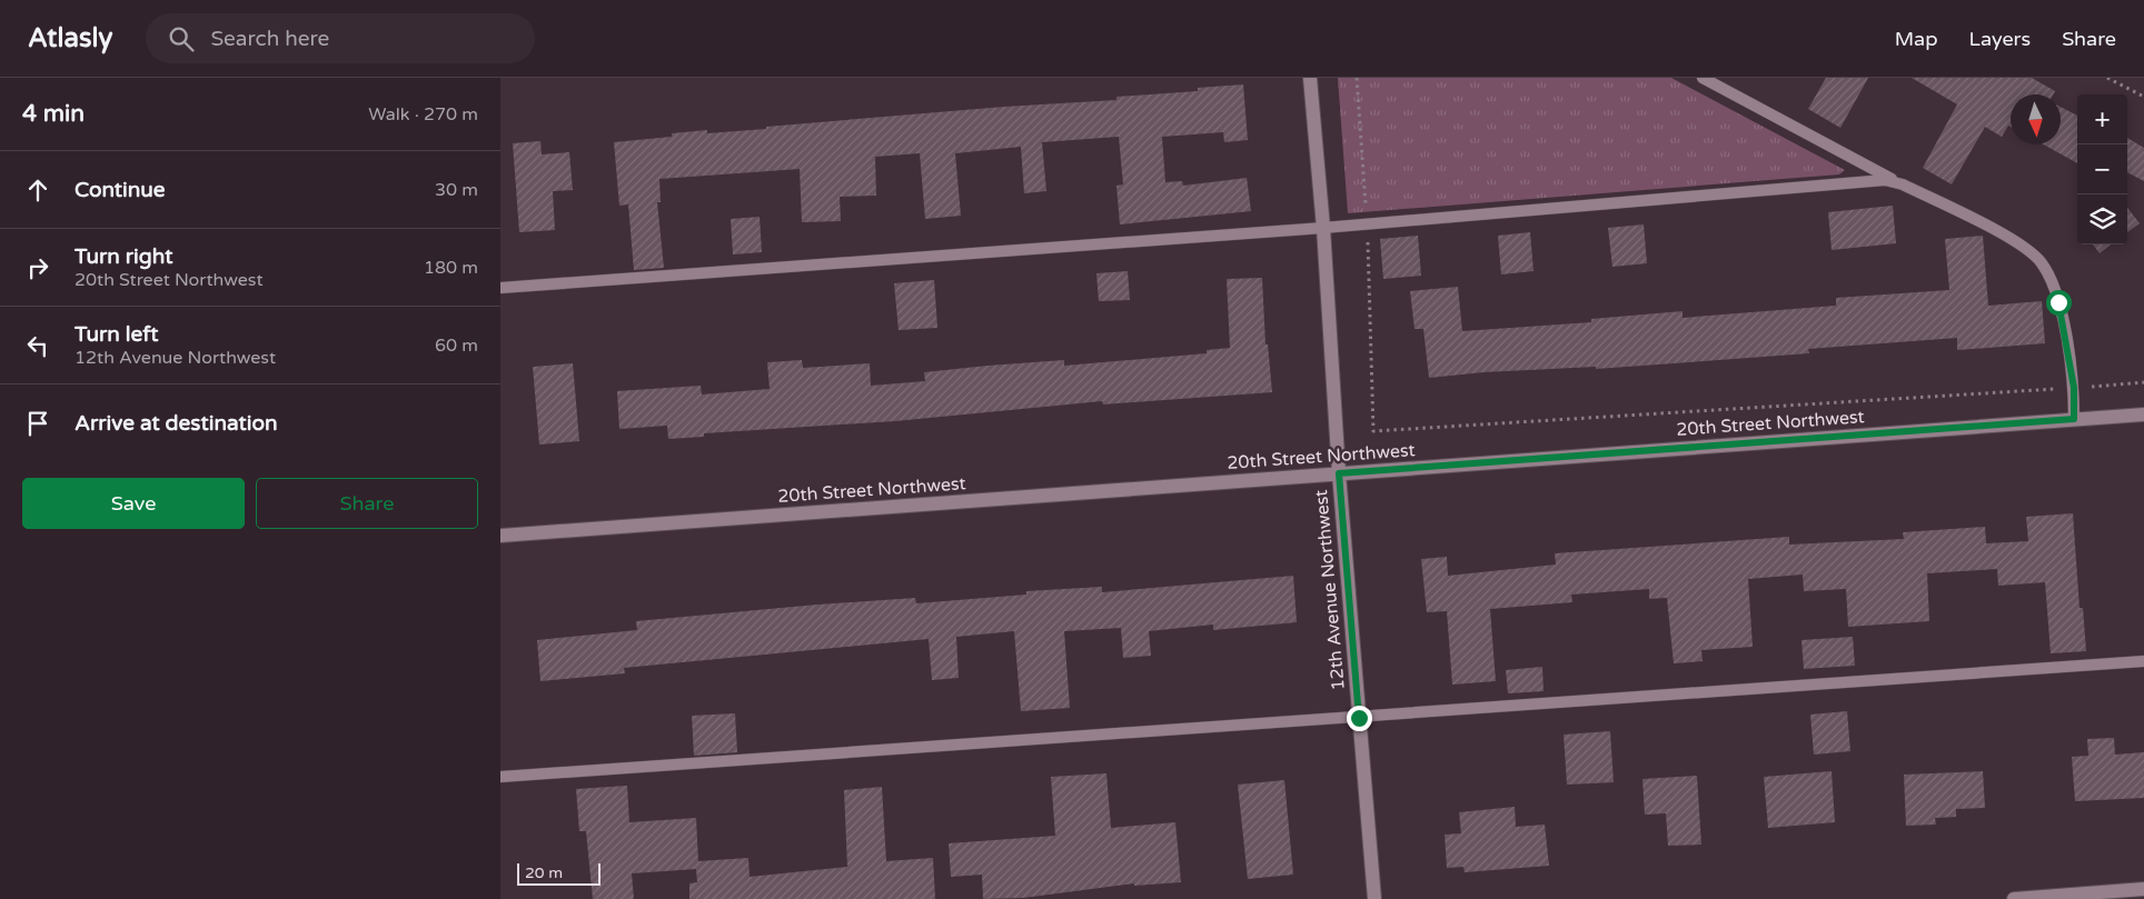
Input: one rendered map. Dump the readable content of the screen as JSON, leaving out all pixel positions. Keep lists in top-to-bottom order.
{
  "streets": {
    "street": ["20th Street Northwest", "12th Avenue Northwest"]
  },
  "crossings": [
    ["20th Street Northwest", "12th Avenue Northwest"]
  ],
  "scale_bar": "20 m",
  "north": "bottom",
  "page": {
    "header": "Atlasly",
    "search": "Search here",
    "nav": ["Map", "Layers", "Share"],
    "heading": ["4 min", "Walk · 270 m"],
    "map_buttons": ["+", "−"],
    "list": [
      ["Continue", "30 m"],
      ["Turn right", "20th Street Northwest", "180 m"],
      ["Turn left", "12th Avenue Northwest", "60 m"],
      "Arrive at destination"
    ],
    "buttons": ["Save", "Share"],
    "scale": "20 m"
  }
}
